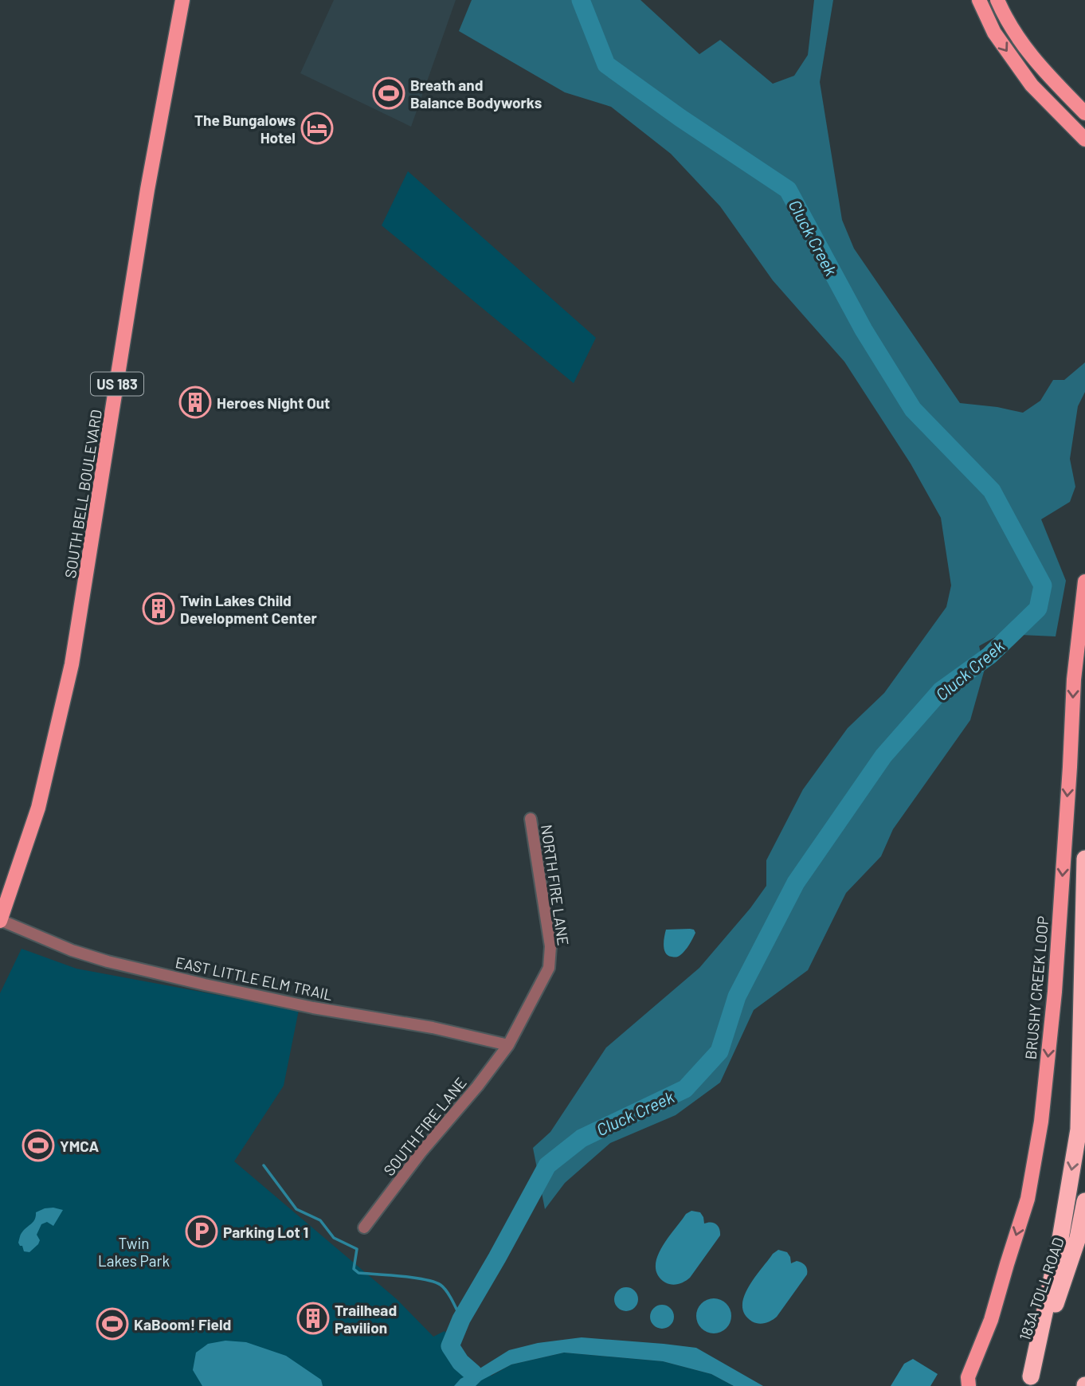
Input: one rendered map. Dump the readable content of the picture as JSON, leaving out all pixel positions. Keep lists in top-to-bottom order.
{
  "streets": {
    "highway": ["183A TOLL ROAD"],
    "main road": ["US 183", "SOUTH BELL BOULEVARD", "BRUSHY CREEK LOOP"],
    "street": ["NORTH FIRE LANE", "EAST LITTLE ELM TRAIL", "SOUTH FIRE LANE"]
  },
  "crossings": [
    ["SOUTH BELL BOULEVARD", "EAST LITTLE ELM TRAIL"],
    ["NORTH FIRE LANE", "EAST LITTLE ELM TRAIL"],
    ["NORTH FIRE LANE", "SOUTH FIRE LANE"],
    ["EAST LITTLE ELM TRAIL", "SOUTH FIRE LANE"]
  ],
  "one_way": ["BRUSHY CREEK LOOP"],
  "water": ["Cluck Creek"],
  "parks": ["Twin Lakes Park"],
  "places": {
    "sports": ["Breath and Balance Bodyworks", "YMCA", "KaBoom! Field"],
    "hotel": ["The Bungalows Hotel"],
    "building": ["Heroes Night Out", "Twin Lakes Child Development Center", "Trailhead Pavilion"],
    "parking": ["Parking Lot 1"]
  }
}
